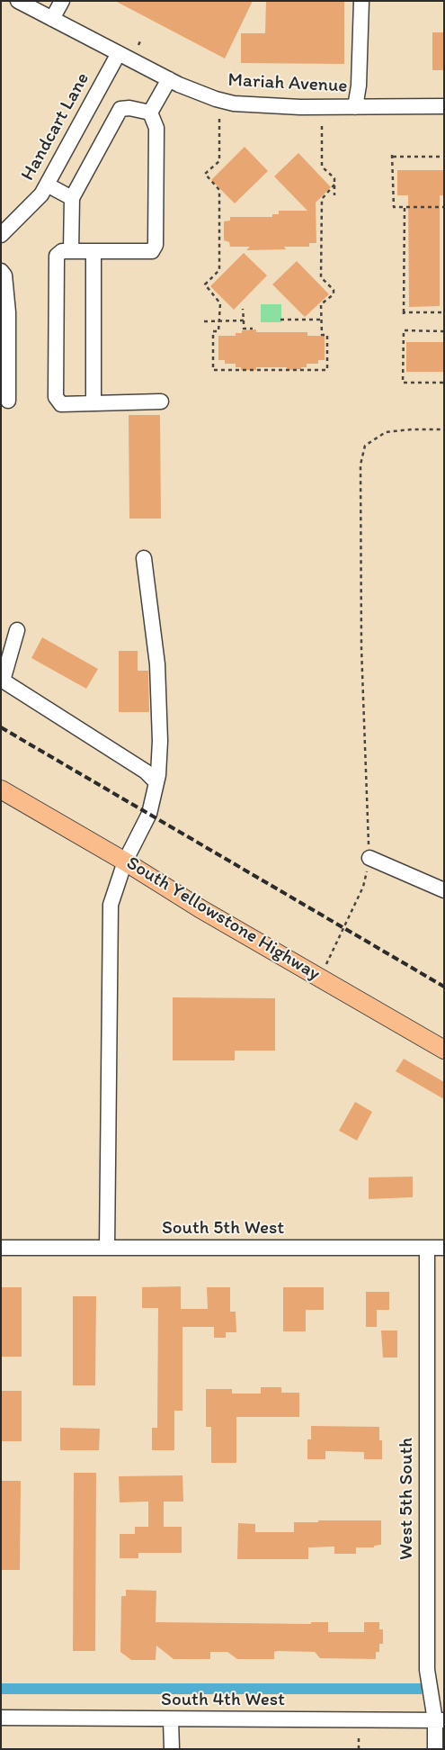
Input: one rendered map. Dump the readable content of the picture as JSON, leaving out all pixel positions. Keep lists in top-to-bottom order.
{
  "streets": {
    "main road": ["South Yellowstone Highway"],
    "street": [
      "Mariah Avenue",
      "Handcart Lane",
      "South 5th West",
      "West 5th South",
      "South 4th West"
    ]
  },
  "crossings": [
    ["Mariah Avenue", "Handcart Lane"],
    ["South 5th West", "West 5th South"],
    ["West 5th South", "South 4th West"]
  ]
}
